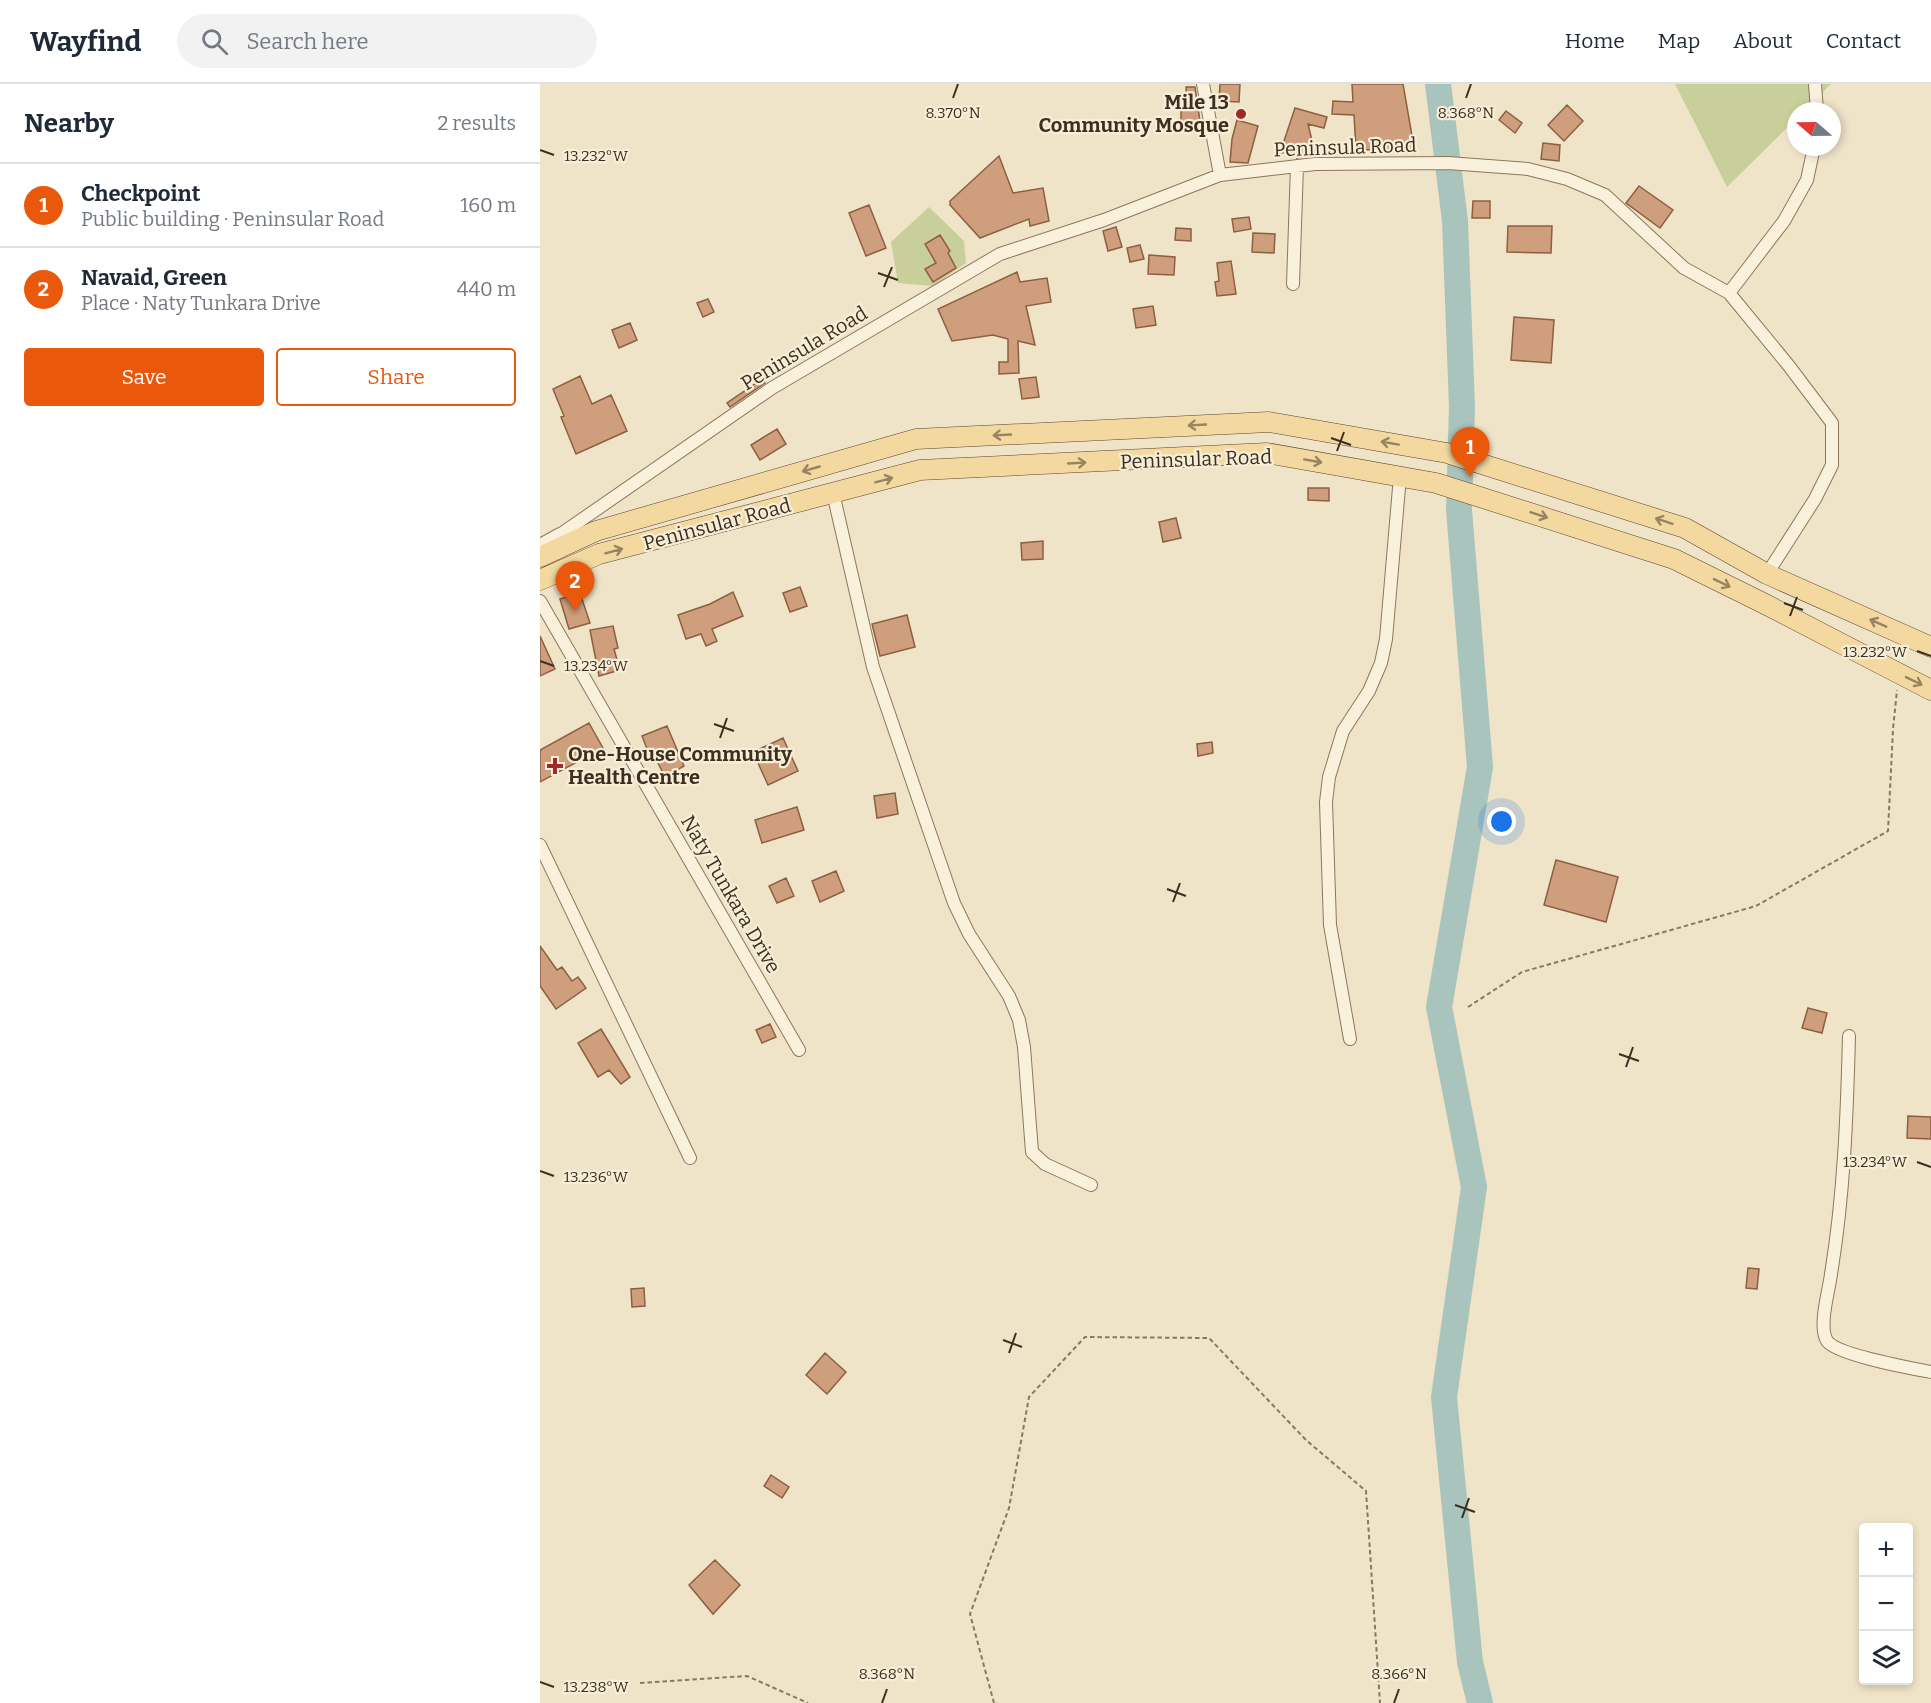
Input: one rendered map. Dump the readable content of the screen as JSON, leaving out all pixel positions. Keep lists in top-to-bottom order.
{
  "streets": {
    "main road": ["Peninsular Road"],
    "street": ["Peninsula Road", "Naty Tunkara Drive"]
  },
  "crossings": [
    ["Peninsula Road", "Peninsular Road"]
  ],
  "places": {
    "other": ["Mile 13 Community Mosque"],
    "health": ["One-House Community Health Centre"]
  },
  "north": "left",
  "page": {
    "header": "Wayfind",
    "search": "Search here",
    "nav": [
      "Home",
      "Map",
      "About",
      "Contact"
    ],
    "heading": ["Nearby", "2 results"],
    "list": [
      {
        "mark": "1",
        "name": "Checkpoint",
        "note": "Public building · Peninsular Road",
        "value": "160 m"
      },
      {
        "mark": "2",
        "name": "Navaid, Green",
        "note": "Place · Naty Tunkara Drive",
        "value": "440 m"
      }
    ],
    "buttons": ["Save", "Share"],
    "pins": ["1", "2"],
    "map_buttons": ["+", "−"]
  },
  "coordinates": [
    "8.370°N",
    "8.368°N",
    "13.232°W",
    "13.234°W",
    "13.236°W",
    "8.366°N",
    "13.238°W"
  ]
}
